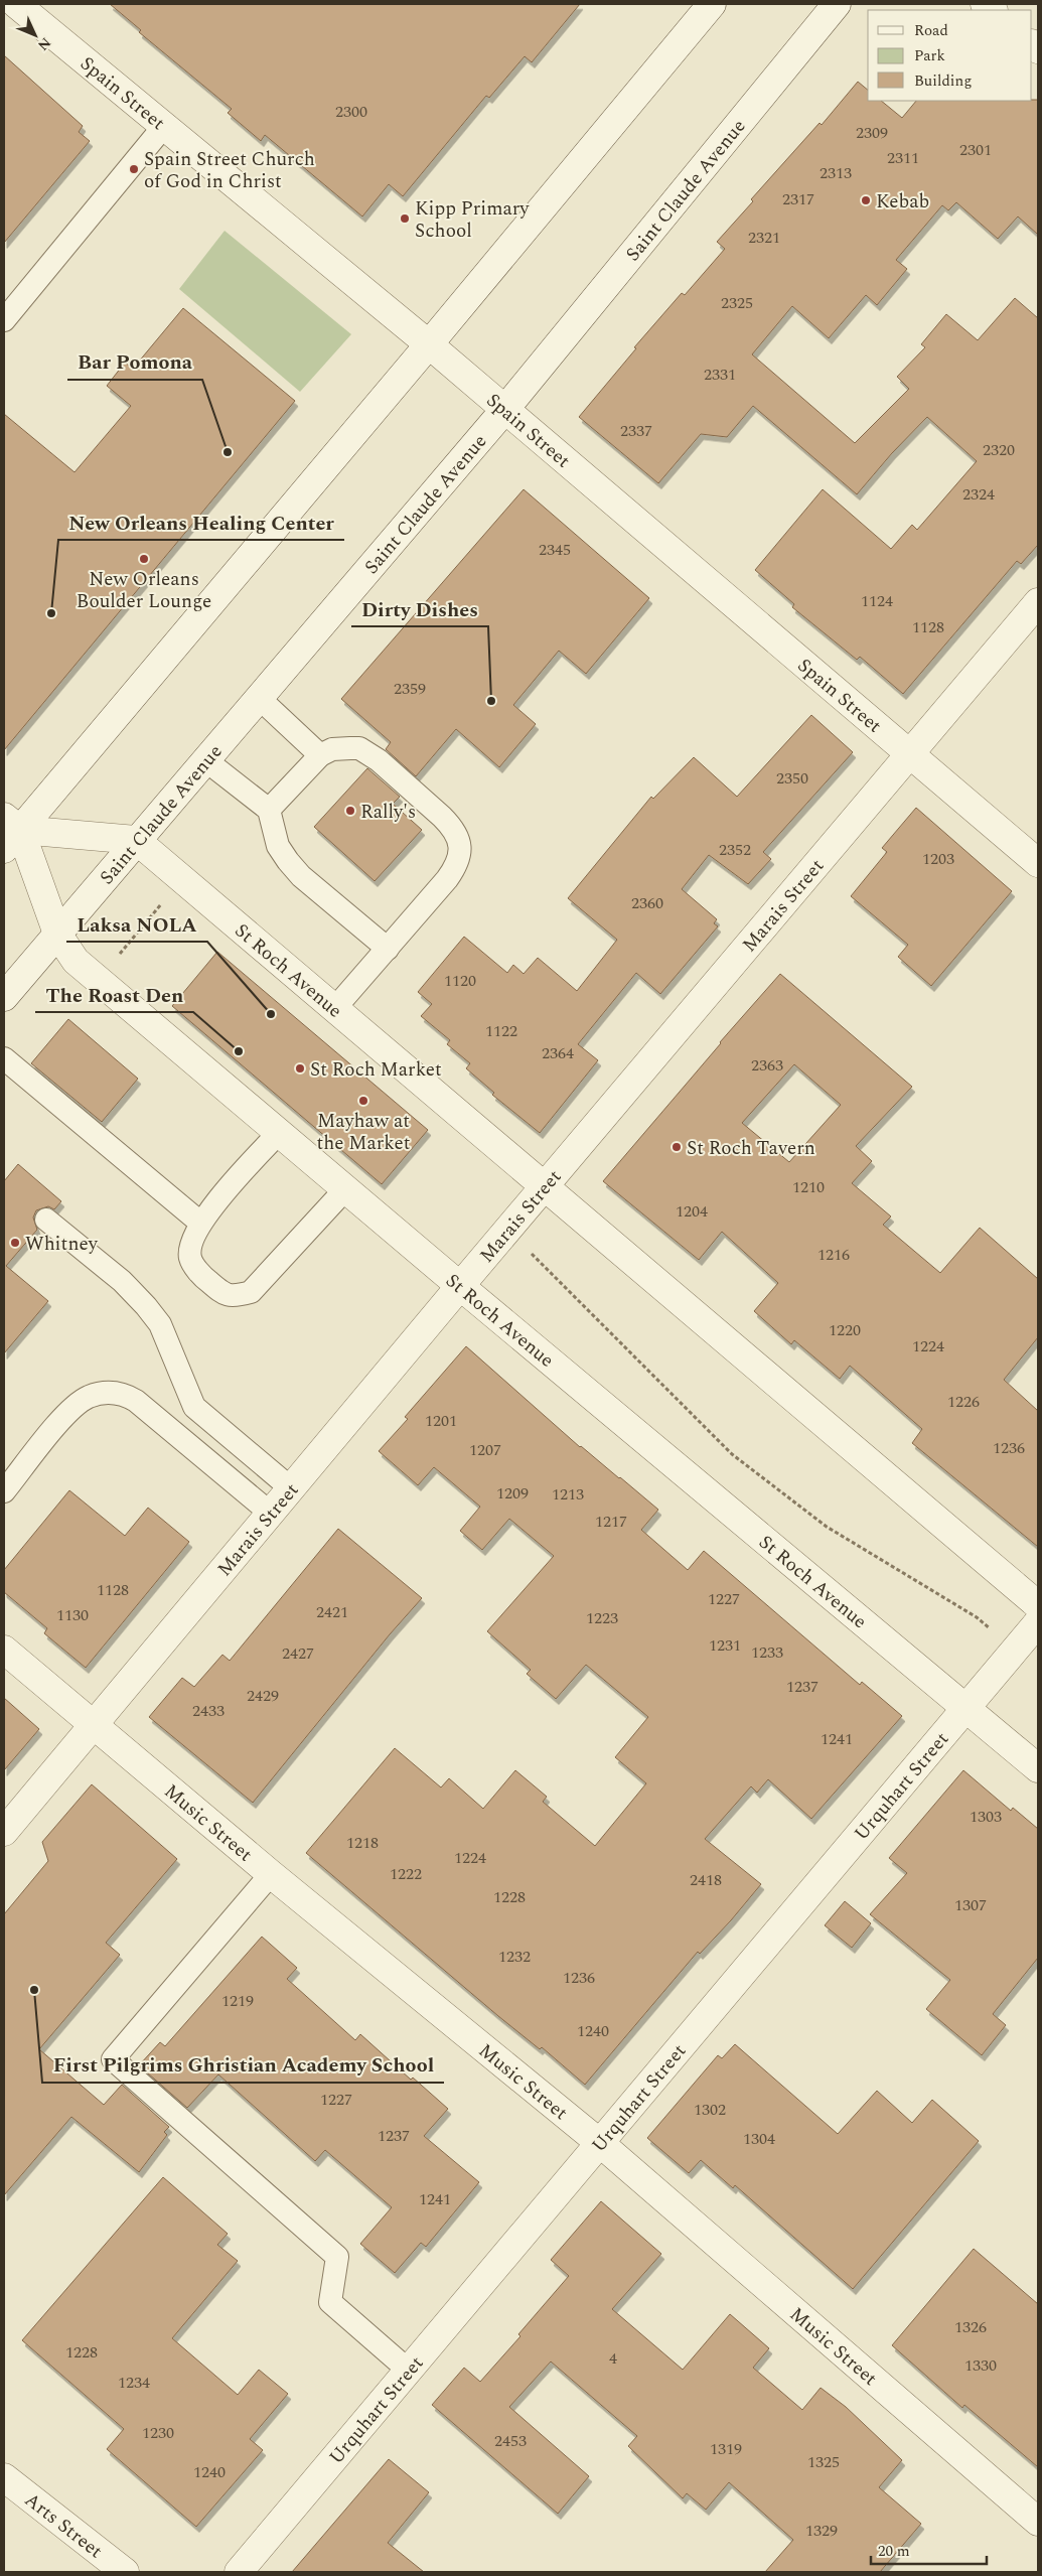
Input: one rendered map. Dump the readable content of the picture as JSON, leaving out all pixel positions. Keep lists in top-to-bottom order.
{
  "streets": {
    "street": [
      "Spain Street",
      "Saint Claude Avenue",
      "Marais Street",
      "St Roch Avenue",
      "Urquhart Street",
      "Music Street",
      "Arts Street"
    ]
  },
  "crossings": [
    ["Spain Street", "Saint Claude Avenue"],
    ["Spain Street", "Marais Street"],
    ["Saint Claude Avenue", "St Roch Avenue"],
    ["Marais Street", "St Roch Avenue"],
    ["Marais Street", "Music Street"],
    ["St Roch Avenue", "Urquhart Street"],
    ["Urquhart Street", "Music Street"]
  ],
  "places": [
    "Spain Street Church of God in Christ",
    "Kebab",
    "Kipp Primary School",
    "Bar Pomona",
    "New Orleans Boulder Lounge",
    "New Orleans Healing Center",
    "Dirty Dishes",
    "Rally's",
    "Laksa NOLA",
    "The Roast Den",
    "St Roch Market",
    "Mayhaw at the Market",
    "St Roch Tavern",
    "Whitney",
    "First Pilgrims Ghristian Academy School"
  ],
  "house_numbers": [
    "2300",
    "2309",
    "2301",
    "2311",
    "2313",
    "2317",
    "2321",
    "2325",
    "2331",
    "2337",
    "2320",
    "2324",
    "2345",
    "1124",
    "1128",
    "2359",
    "2350",
    "2352",
    "1203",
    "2360",
    "1120",
    "1122",
    "2364",
    "2363",
    "1210",
    "1204",
    "1216",
    "1220",
    "1224",
    "1226",
    "1201",
    "1236",
    "1207",
    "1209",
    "1213",
    "1217",
    "1128",
    "1227",
    "2421",
    "1130",
    "1223",
    "1231",
    "1233",
    "2427",
    "1237",
    "2429",
    "2433",
    "1241",
    "1303",
    "1218",
    "1224",
    "1222",
    "2418",
    "1228",
    "1307",
    "1232",
    "1236",
    "1219",
    "1240",
    "1227",
    "1302",
    "1237",
    "1304",
    "1241",
    "1326",
    "1228",
    "4",
    "1330",
    "1234",
    "1230",
    "2453",
    "1319",
    "1325",
    "1240",
    "1329"
  ],
  "legend": ["Road", "Park", "Building"],
  "scale_bar": "20 m",
  "north": "bottom right"
}
